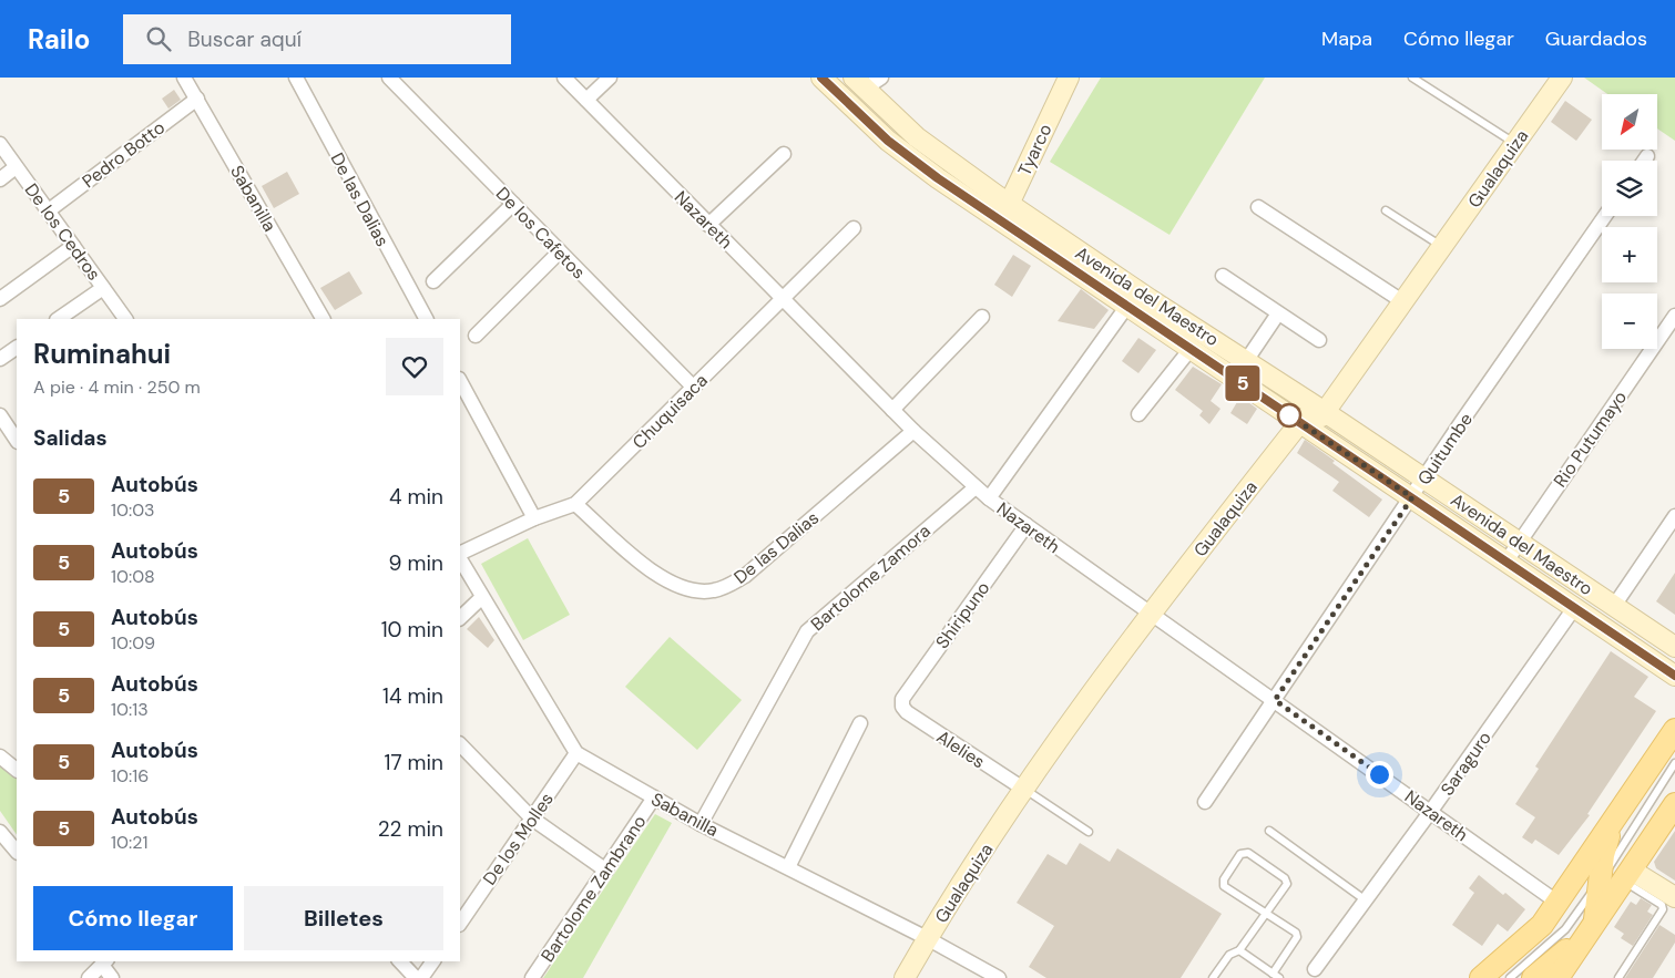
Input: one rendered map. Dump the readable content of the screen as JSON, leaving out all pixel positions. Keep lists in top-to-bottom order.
{
  "streets": {
    "main road": ["Tyarco", "Gualaquiza", "Avenida del Maestro"],
    "street": [
      "Pedro Botto",
      "Sabanilla",
      "De las Dalias",
      "Nazareth",
      "De los Cedros",
      "De los Cafetos",
      "Chuquisaca",
      "Rio Putumayo",
      "Quitumbe",
      "Bartolome Zamora",
      "Shiripuno",
      "Alelies",
      "Saraguro",
      "De los Molles",
      "Bartolome Zambrano"
    ]
  },
  "crossings": [
    ["Tyarco", "Avenida del Maestro"],
    ["Pedro Botto", "Sabanilla"],
    ["Pedro Botto", "De los Cedros"],
    ["Gualaquiza", "Sabanilla"],
    ["Gualaquiza", "Nazareth"],
    ["Gualaquiza", "Avenida del Maestro"],
    ["Gualaquiza", "Alelies"],
    ["Sabanilla", "Bartolome Zamora"],
    ["Sabanilla", "De los Molles"],
    ["Sabanilla", "Bartolome Zambrano"],
    ["De las Dalias", "Nazareth"],
    ["De las Dalias", "Chuquisaca"],
    ["Nazareth", "Chuquisaca"],
    ["Nazareth", "Quitumbe"],
    ["Nazareth", "Bartolome Zamora"],
    ["Nazareth", "Shiripuno"],
    ["Nazareth", "Saraguro"],
    ["De los Cafetos", "Chuquisaca"],
    ["Avenida del Maestro", "Rio Putumayo"],
    ["Avenida del Maestro", "Quitumbe"],
    ["Avenida del Maestro", "Saraguro"],
    ["Shiripuno", "Alelies"]
  ],
  "lines": ["bus line 5"],
  "north": "bottom left",
  "page": {
    "header": "Railo",
    "search": "Buscar aquí",
    "nav": ["Mapa", "Cómo llegar", "Guardados"],
    "on_map": "5",
    "map_buttons": ["+", "−"],
    "heading": [
      ["Ruminahui", "A pie · 4 min · 250 m"],
      "Salidas"
    ],
    "list": [
      {
        "mark": "5",
        "name": "Autobús",
        "note": "10:03",
        "value": "4 min"
      },
      {
        "mark": "5",
        "name": "Autobús",
        "note": "10:08",
        "value": "9 min"
      },
      {
        "mark": "5",
        "name": "Autobús",
        "note": "10:09",
        "value": "10 min"
      },
      {
        "mark": "5",
        "name": "Autobús",
        "note": "10:13",
        "value": "14 min"
      },
      {
        "mark": "5",
        "name": "Autobús",
        "note": "10:16",
        "value": "17 min"
      },
      {
        "mark": "5",
        "name": "Autobús",
        "note": "10:21",
        "value": "22 min"
      }
    ],
    "buttons": ["Cómo llegar", "Billetes"]
  }
}
